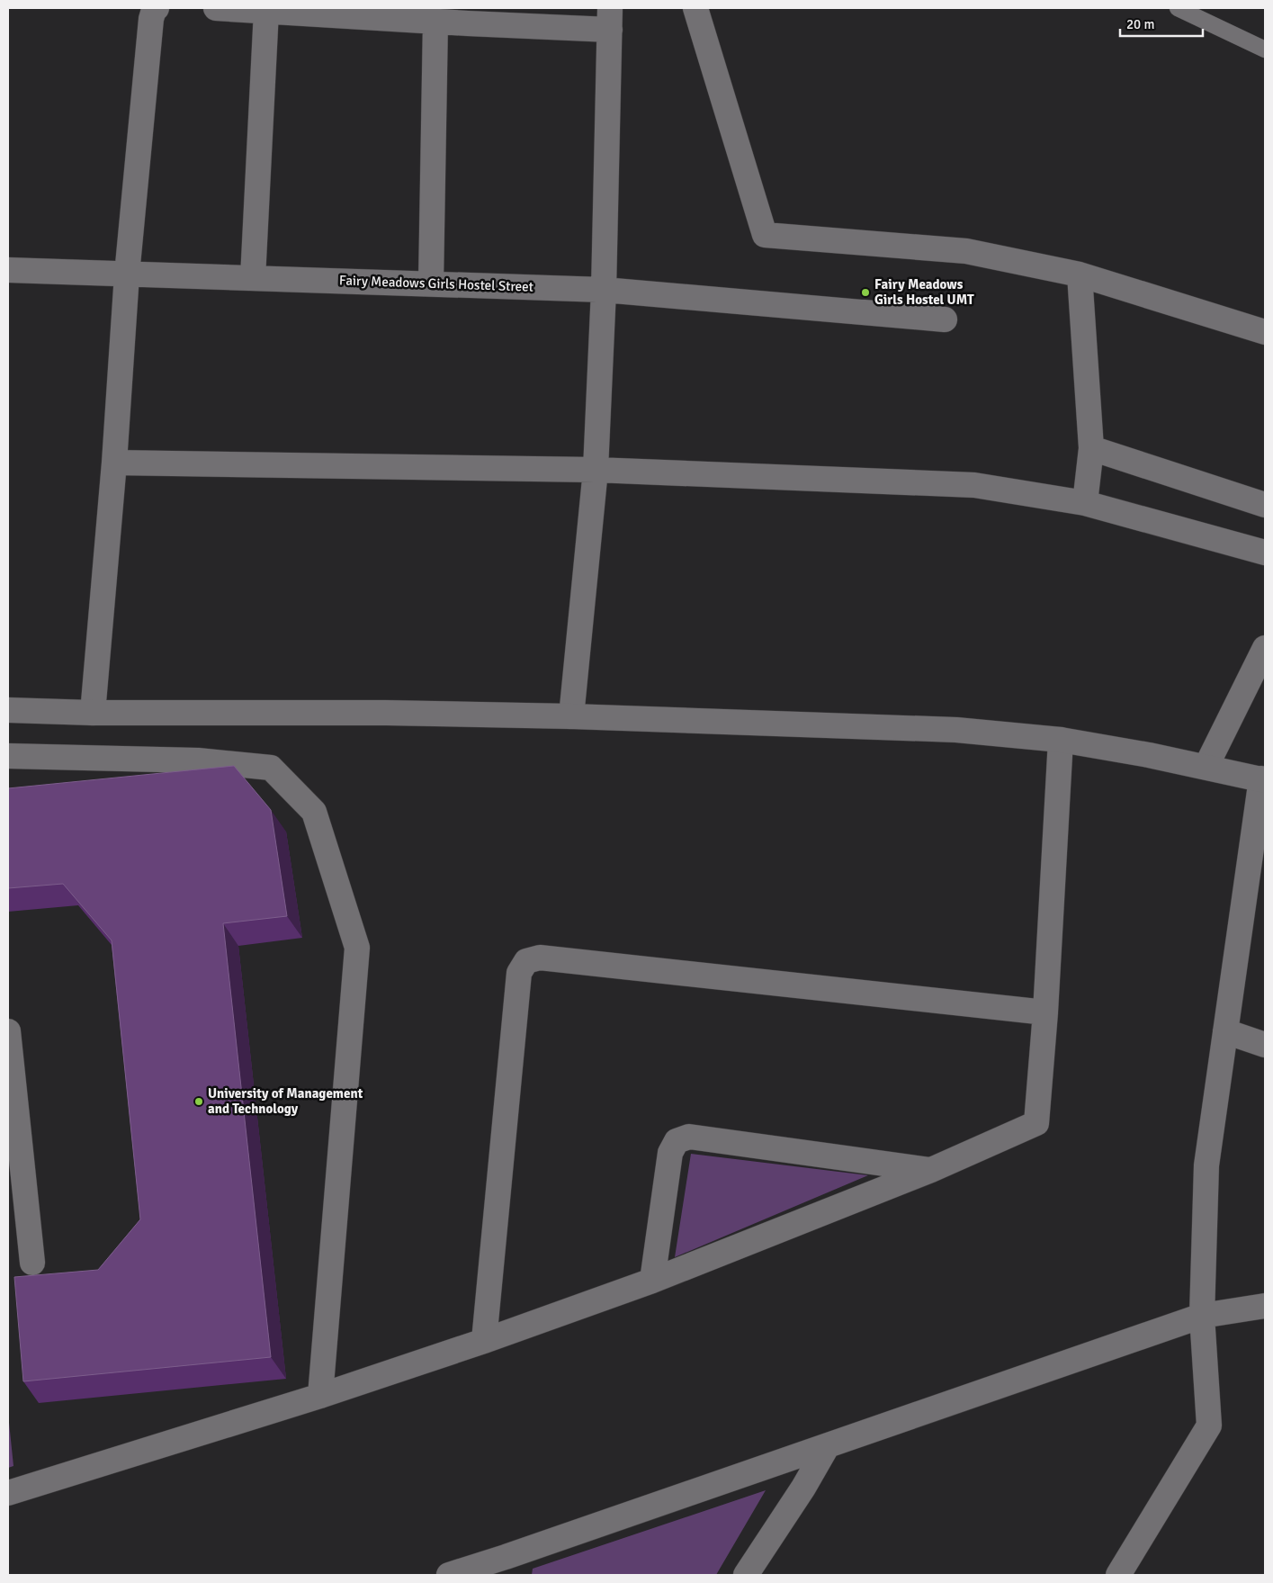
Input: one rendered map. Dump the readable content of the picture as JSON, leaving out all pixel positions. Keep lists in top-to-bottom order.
{
  "streets": {
    "street": ["Fairy Meadows Girls Hostel Street"]
  },
  "places": ["Fairy Meadows Girls Hostel UMT", "University of Management and Technology"],
  "scale_bar": "20 m"
}
